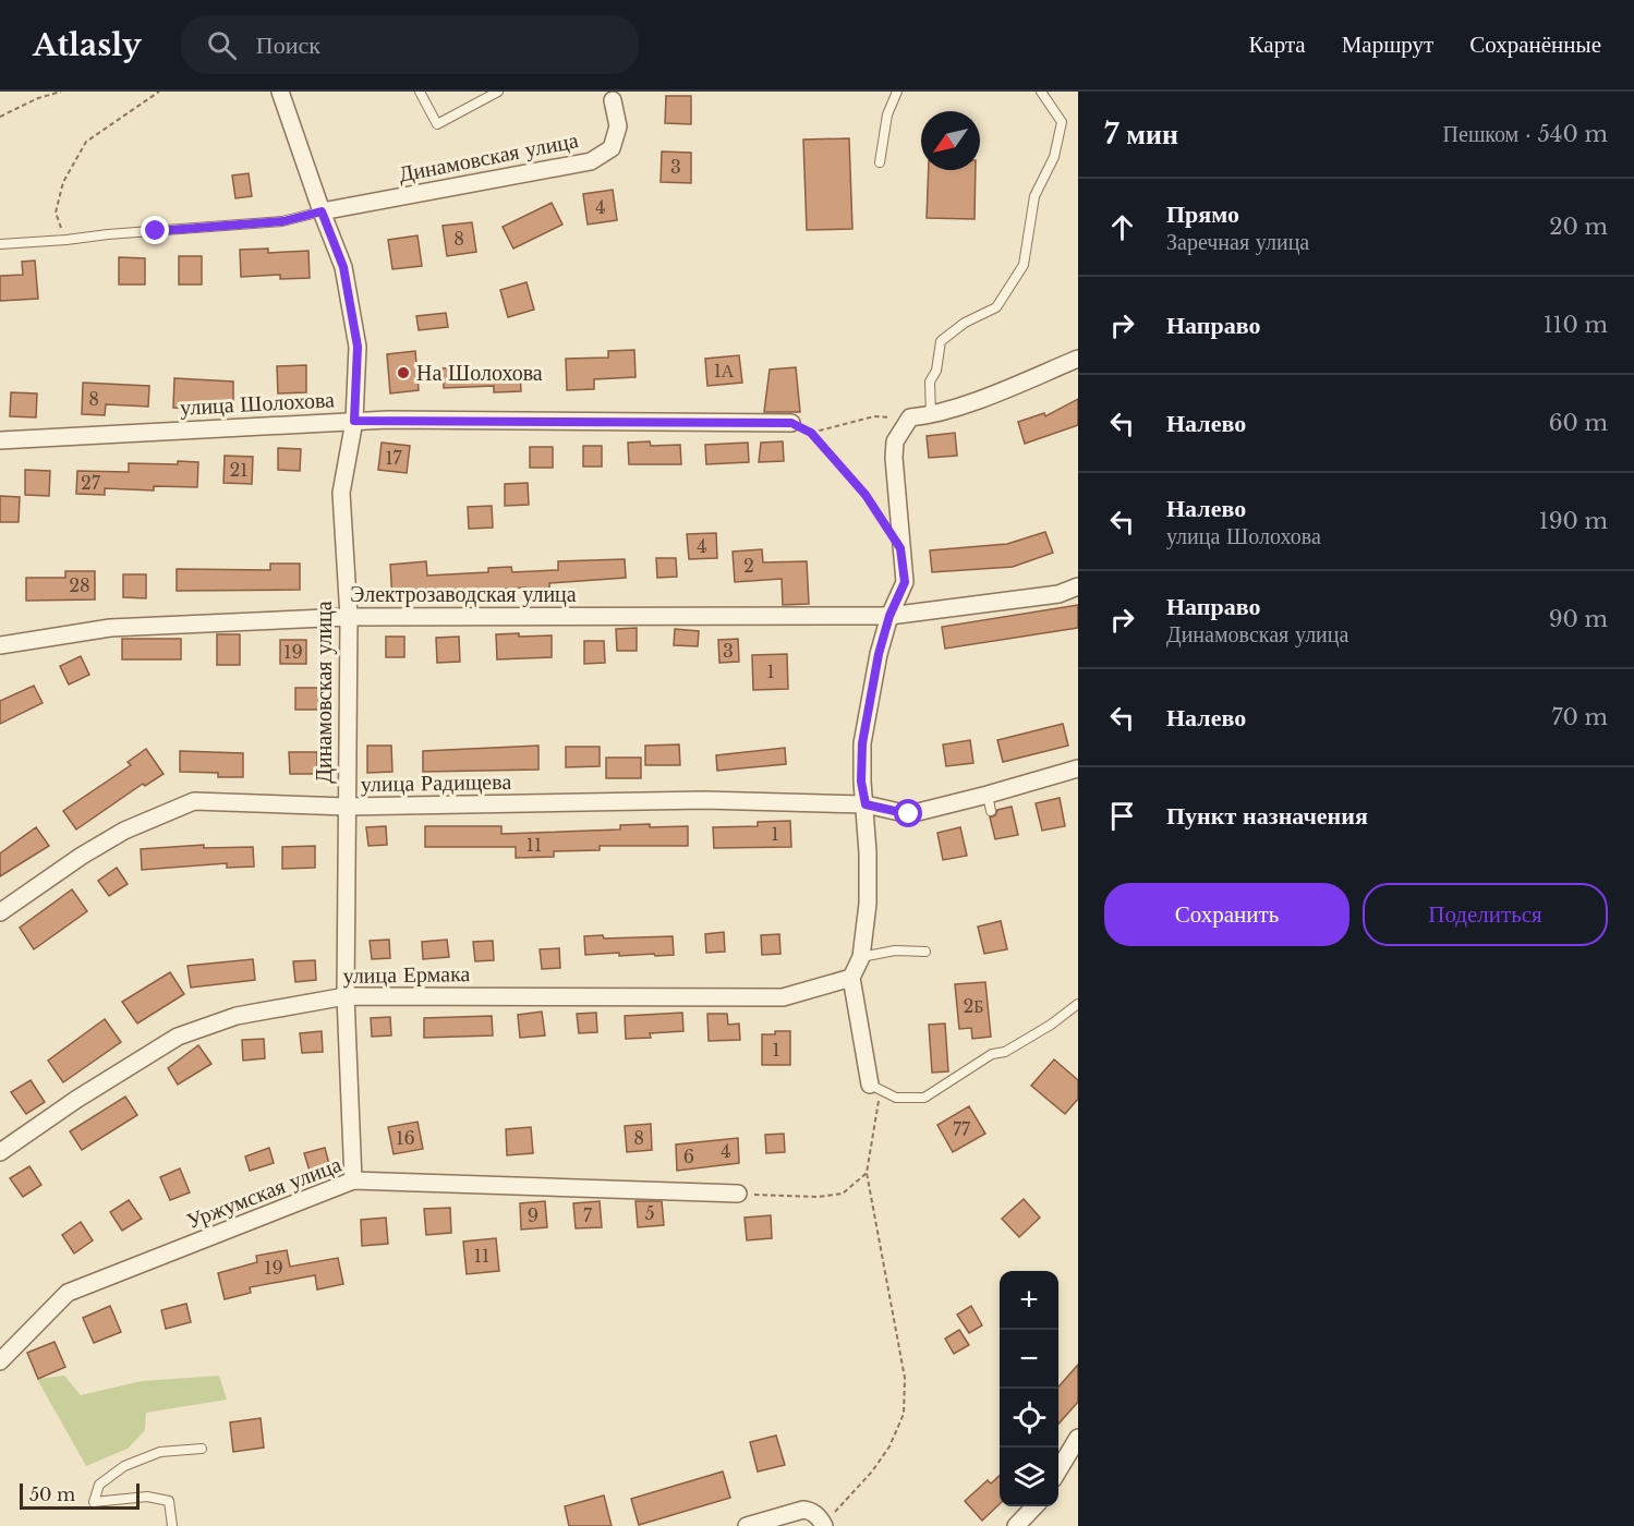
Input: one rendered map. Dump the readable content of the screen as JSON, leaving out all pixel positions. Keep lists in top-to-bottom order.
{
  "streets": {
    "street": [
      "Динамовская улица",
      "улица Шолохова",
      "Электрозаводская улица",
      "улица Радищева",
      "улица Ермака",
      "Уржумская улица"
    ]
  },
  "crossings": [
    ["Динамовская улица", "улица Шолохова"],
    ["Динамовская улица", "Электрозаводская улица"],
    ["Динамовская улица", "улица Радищева"],
    ["Динамовская улица", "улица Ермака"],
    ["Динамовская улица", "Уржумская улица"]
  ],
  "places": ["На Шолохова"],
  "house_numbers": [
    "3",
    "4",
    "8",
    "1А",
    "8",
    "17",
    "21",
    "27",
    "4",
    "2",
    "28",
    "3",
    "19",
    "1",
    "1",
    "11",
    "2Б",
    "1",
    "77",
    "16",
    "8",
    "4",
    "6",
    "5",
    "9",
    "7",
    "11",
    "19"
  ],
  "scale_bar": "50 m",
  "north": "bottom left",
  "page": {
    "header": "Atlasly",
    "search": "Поиск",
    "nav": ["Карта", "Маршрут", "Сохранённые"],
    "heading": ["7 мин", "Пешком · 540 m"],
    "list": [
      ["Прямо", "Заречная улица", "20 m"],
      ["Направо", "110 m"],
      ["Налево", "60 m"],
      ["Налево", "улица Шолохова", "190 m"],
      ["Направо", "Динамовская улица", "90 m"],
      ["Налево", "70 m"],
      "Пункт назначения"
    ],
    "buttons": ["Сохранить", "Поделиться"],
    "map_buttons": ["+", "−"],
    "scale": "50 m"
  }
}
